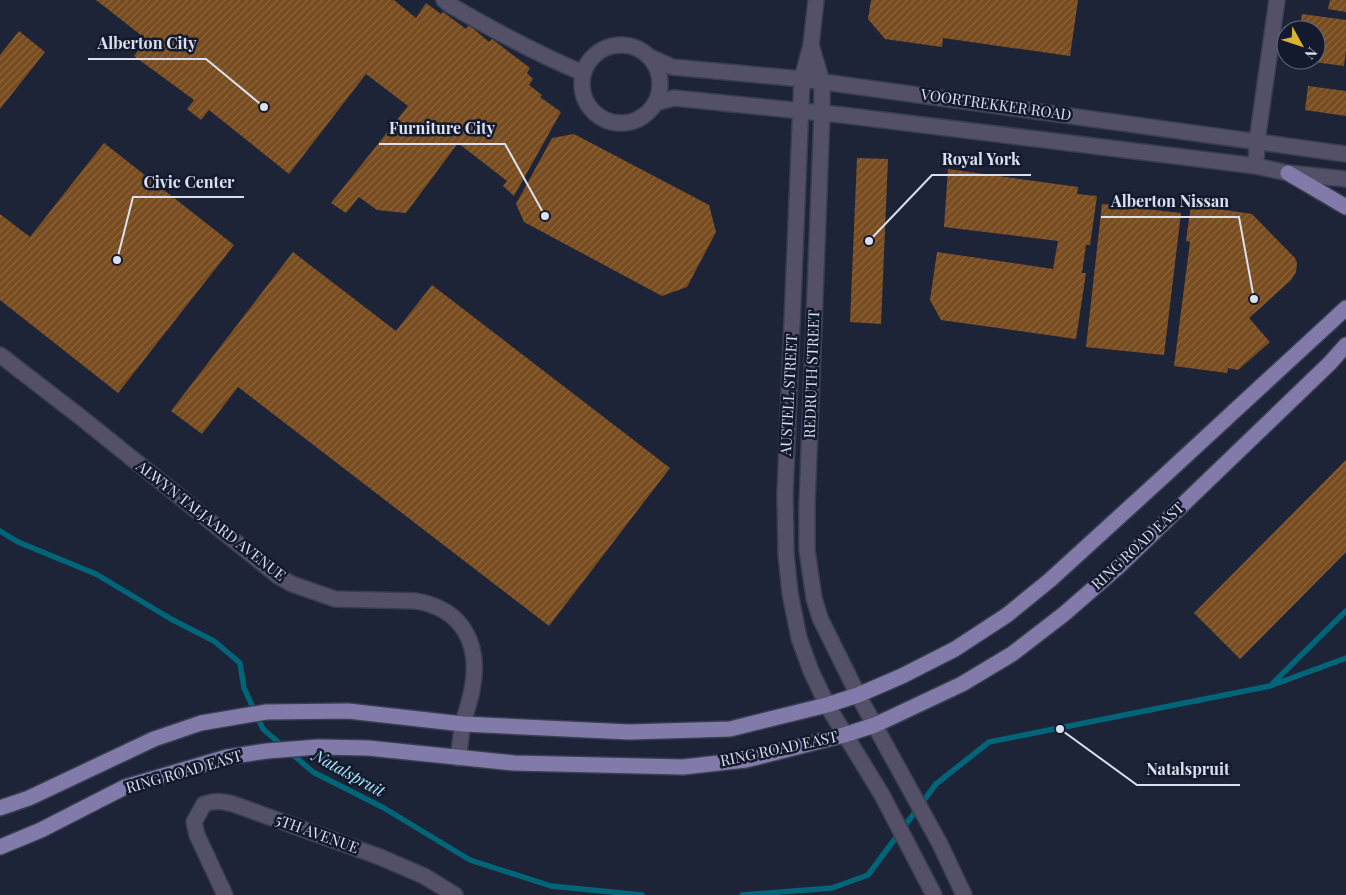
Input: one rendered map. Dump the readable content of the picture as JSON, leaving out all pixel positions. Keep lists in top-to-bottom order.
{
  "streets": {
    "main road": ["RING ROAD EAST"],
    "street": [
      "VOORTREKKER ROAD",
      "REDRUTH STREET",
      "AUSTELL STREET",
      "ALWYN TALJAARD AVENUE",
      "5TH AVENUE"
    ]
  },
  "crossings": [
    ["VOORTREKKER ROAD", "REDRUTH STREET"],
    ["VOORTREKKER ROAD", "AUSTELL STREET"],
    ["REDRUTH STREET", "AUSTELL STREET"],
    ["REDRUTH STREET", "RING ROAD EAST"],
    ["AUSTELL STREET", "RING ROAD EAST"],
    ["ALWYN TALJAARD AVENUE", "RING ROAD EAST"]
  ],
  "water": ["Natalspruit"],
  "places": [
    "Alberton City",
    "Furniture City",
    "Royal York",
    "Civic Center",
    "Alberton Nissan",
    "Natalspruit"
  ],
  "north": "bottom right"
}
